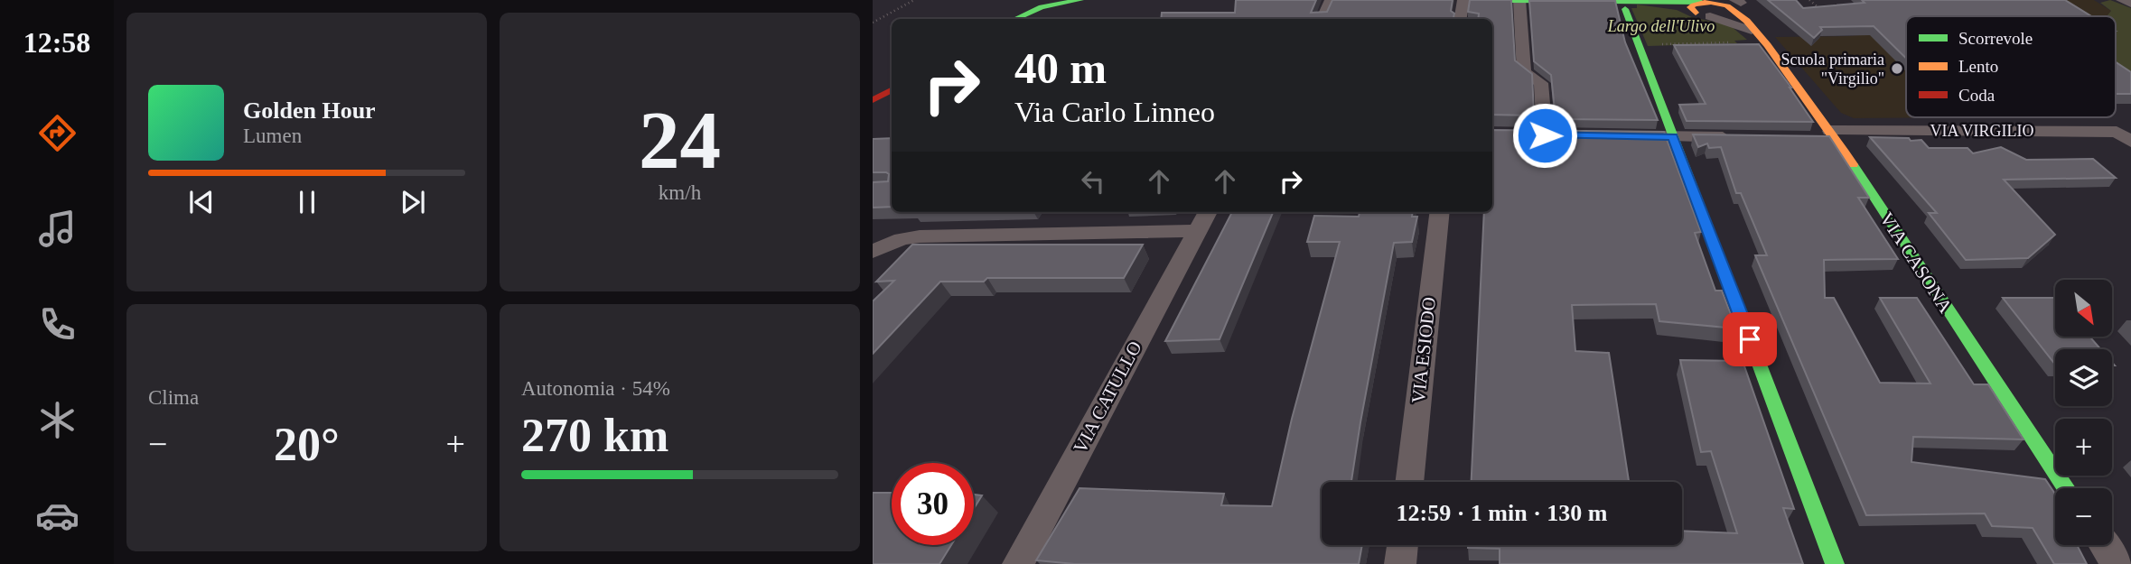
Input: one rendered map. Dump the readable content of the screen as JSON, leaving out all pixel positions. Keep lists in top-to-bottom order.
{
  "streets": {
    "street": [
      "VIA VIRGILIO",
      "VIA CASONA",
      "VIA ESIODO",
      "VIA CATULLO"
    ]
  },
  "crossings": [
    ["VIA VIRGILIO", "VIA CASONA"]
  ],
  "parks": ["Largo dell'Ulivo"],
  "places": ["Scuola primaria \"Virgilio\""],
  "legend": ["Scorrevole", "Lento", "Coda"],
  "north": "bottom right",
  "page": {
    "tabs": "12:58",
    "tile": [
      ["24", "km/h"],
      "Clima",
      ["Autonomia · 54%", "270 km"]
    ],
    "turn": ["40 m", "Via Carlo Linneo"],
    "song": ["Golden Hour", "Lumen"],
    "map_buttons": ["+", "−"],
    "heat": ["−", "20°", "+"],
    "limit": "30",
    "trip": "12:59 · 1 min · 130 m"
  }
}
